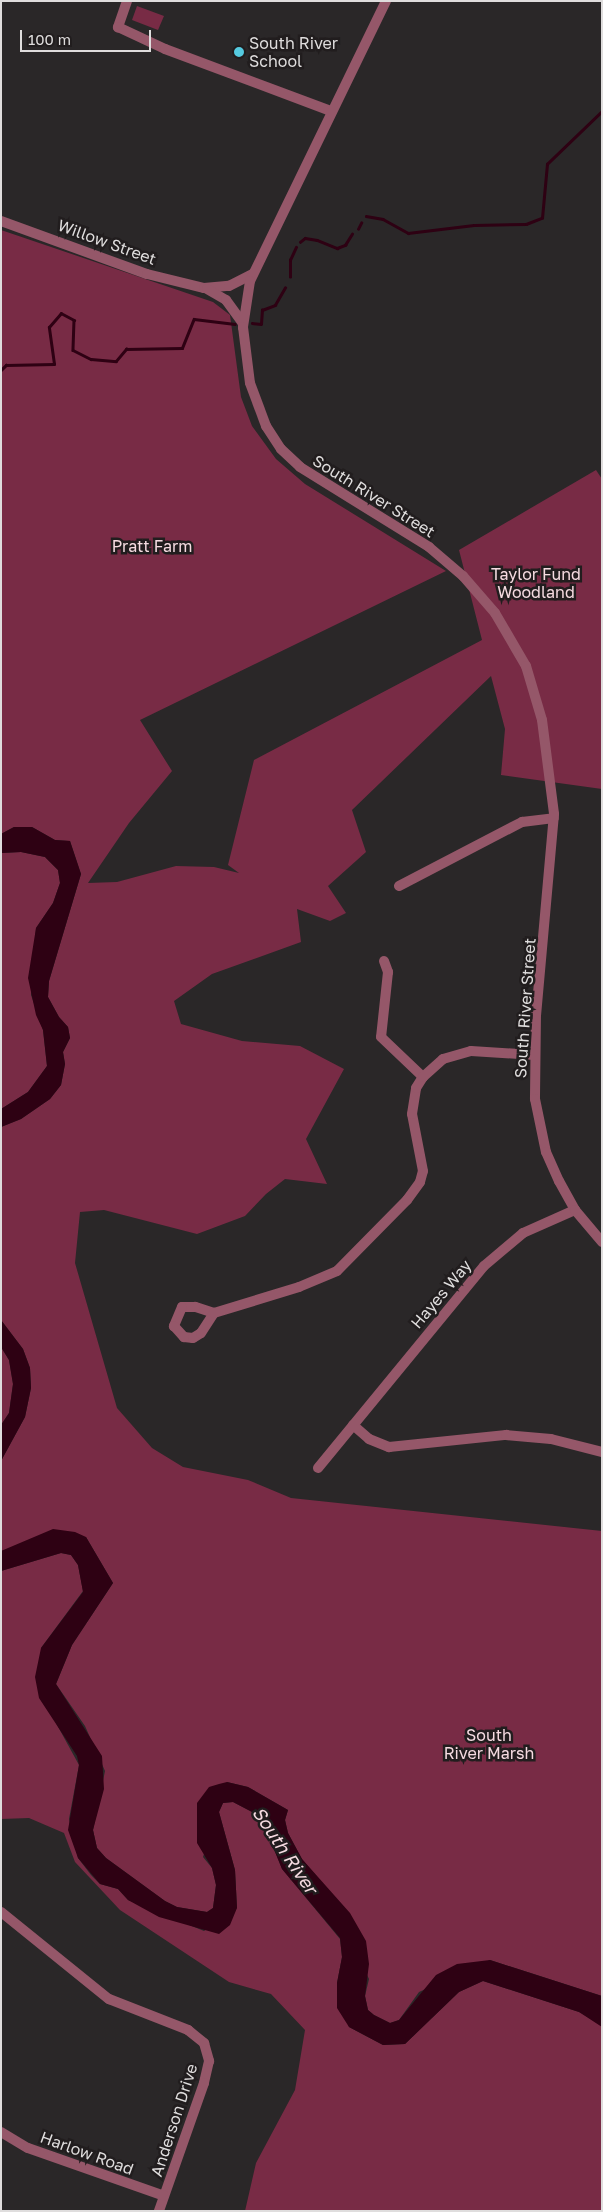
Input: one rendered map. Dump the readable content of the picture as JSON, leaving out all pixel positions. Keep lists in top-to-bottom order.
{
  "streets": {
    "street": [
      "Willow Street",
      "South River Street",
      "Hayes Way",
      "Anderson Drive",
      "Harlow Road"
    ]
  },
  "crossings": [
    ["Willow Street", "South River Street"],
    ["South River Street", "Hayes Way"],
    ["Anderson Drive", "Harlow Road"]
  ],
  "water": ["South River"],
  "parks": ["Pratt Farm", "Taylor Fund Woodland", "South River Marsh"],
  "places": ["South River School"],
  "scale_bar": "100 m"
}
